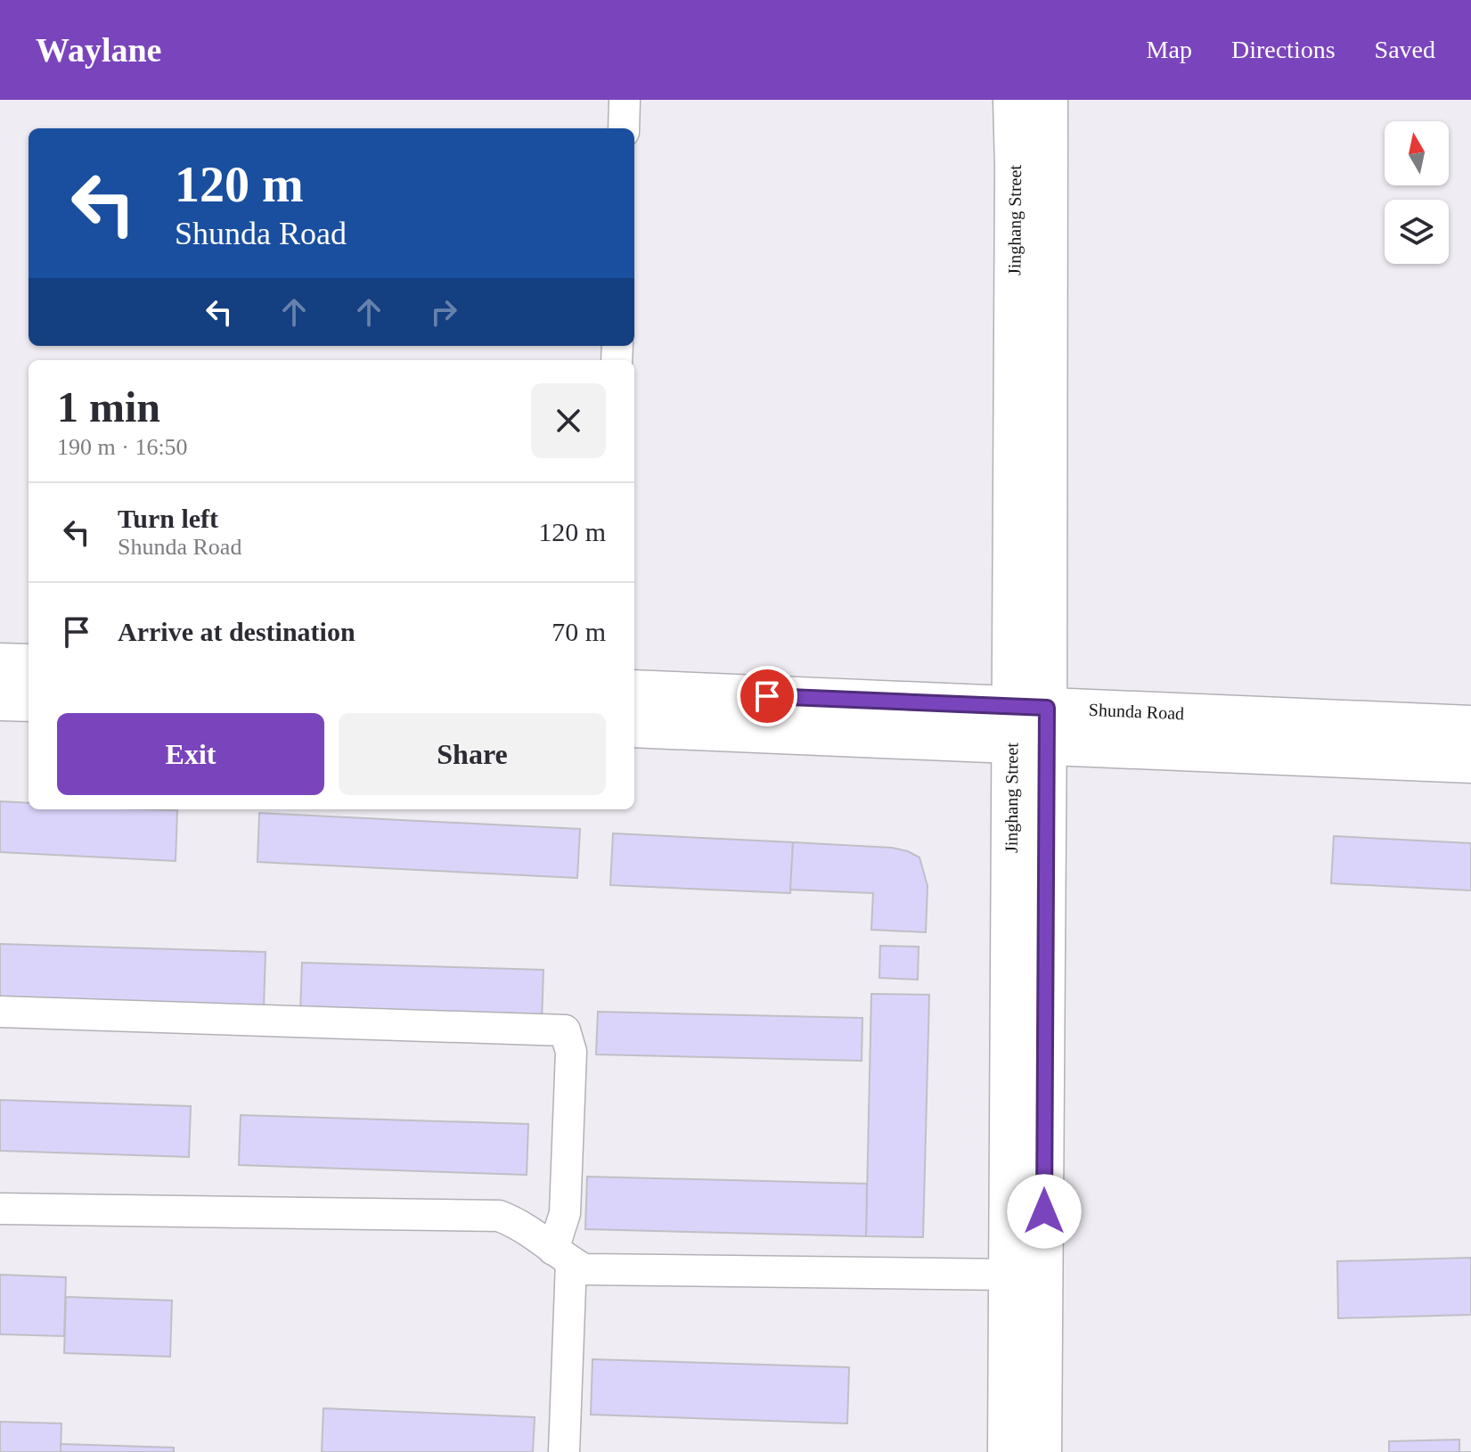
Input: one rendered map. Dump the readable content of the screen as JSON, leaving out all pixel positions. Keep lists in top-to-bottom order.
{
  "streets": {
    "main road": ["Jinghang Street", "Shunda Road"]
  },
  "crossings": [
    ["Jinghang Street", "Shunda Road"]
  ],
  "north": "top",
  "page": {
    "header": "Waylane",
    "nav": ["Map", "Directions", "Saved"],
    "turn": ["120 m", "Shunda Road"],
    "heading": ["1 min", "190 m · 16:50"],
    "list": [
      {
        "name": "Turn left",
        "note": "Shunda Road",
        "value": "120 m"
      },
      {
        "name": "Arrive at destination",
        "value": "70 m"
      }
    ],
    "buttons": ["Exit", "Share"]
  }
}
